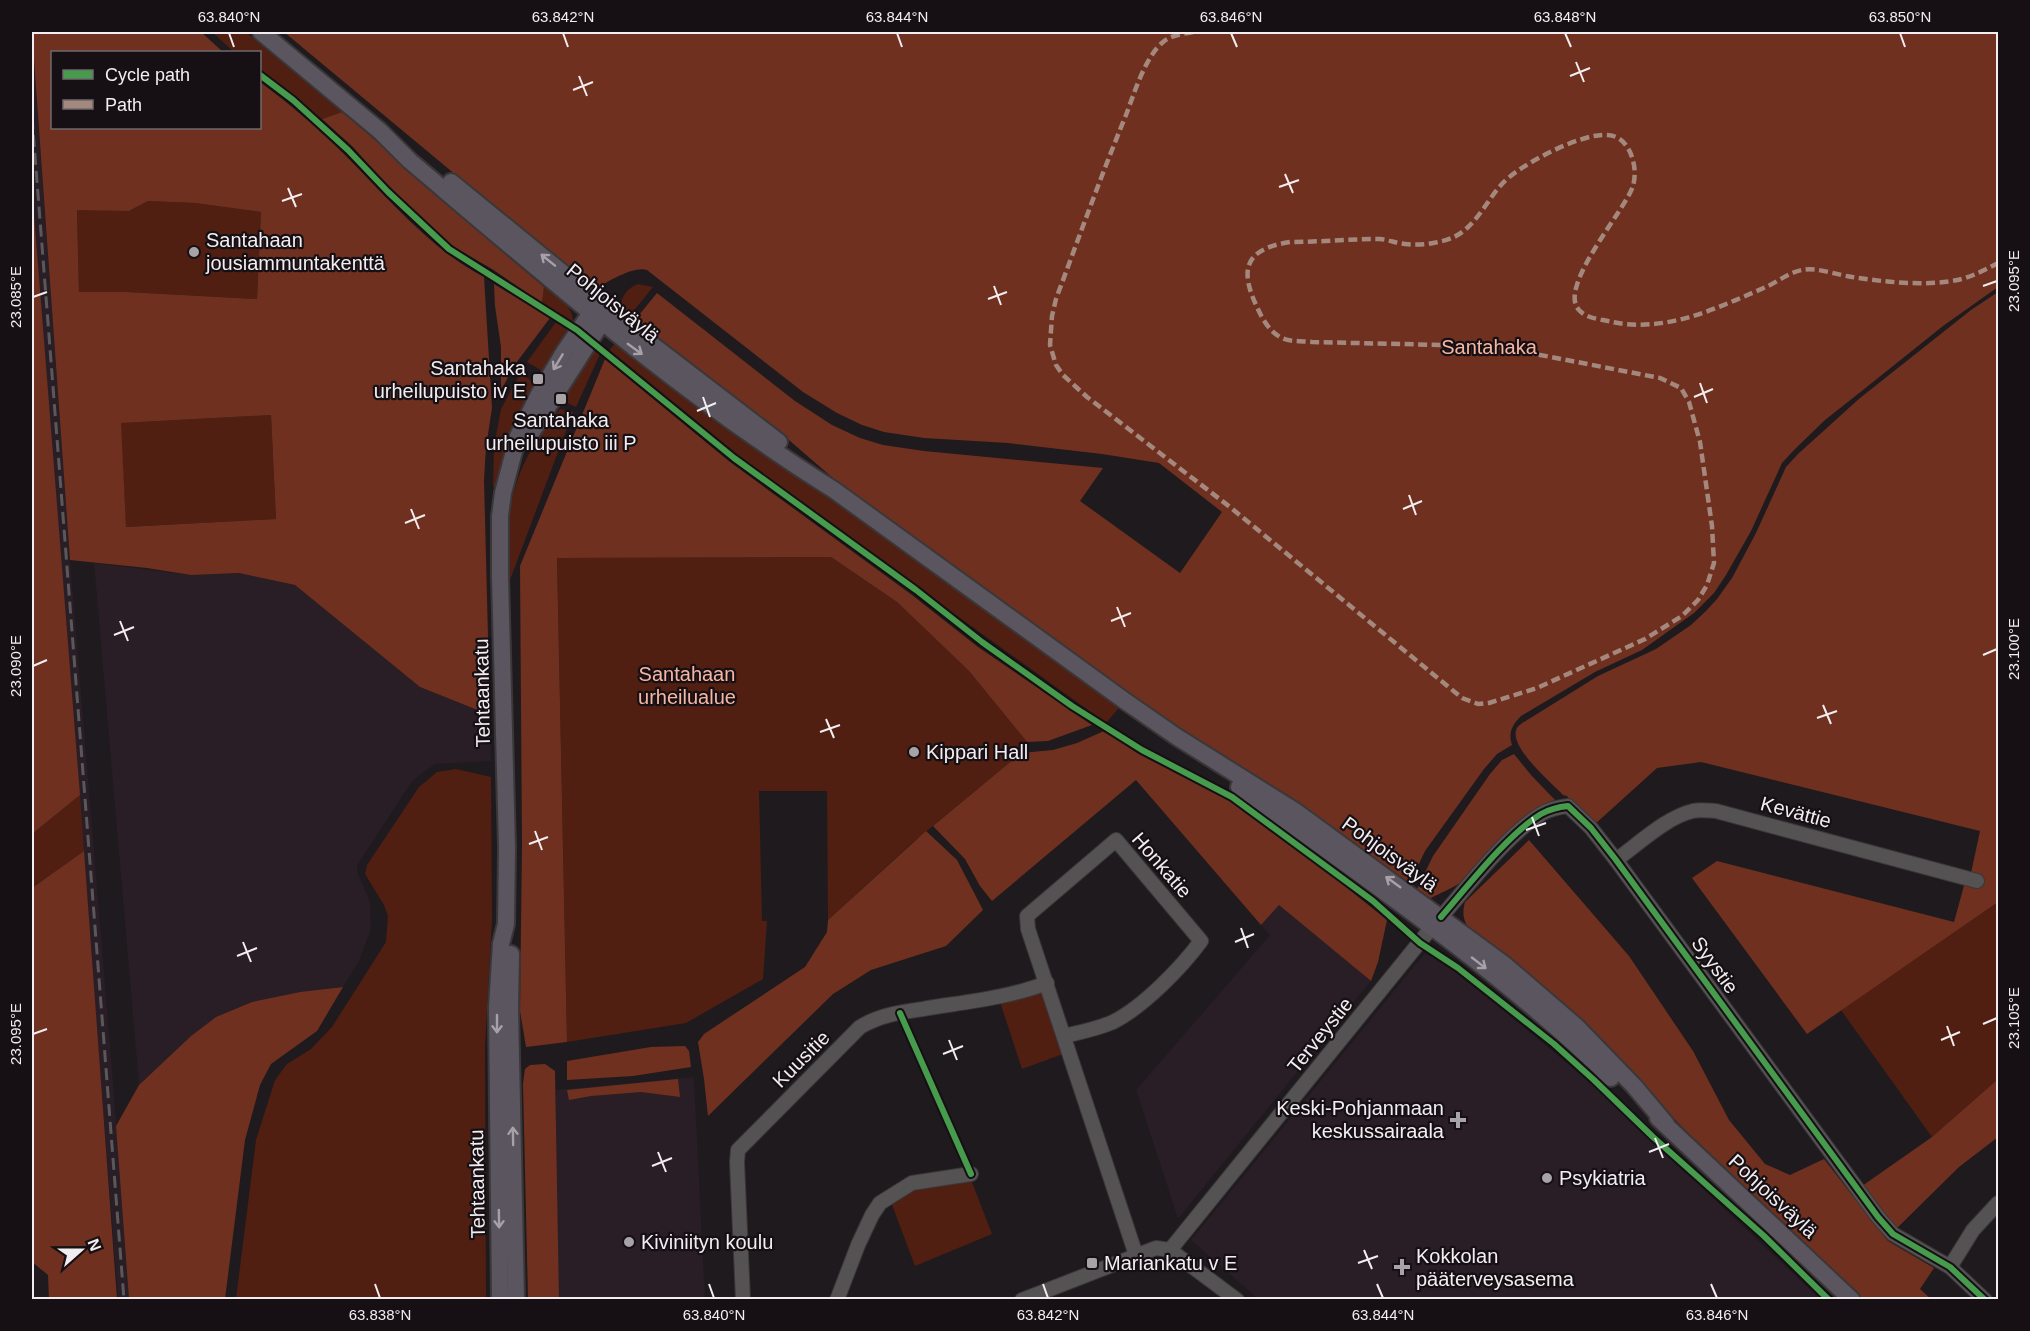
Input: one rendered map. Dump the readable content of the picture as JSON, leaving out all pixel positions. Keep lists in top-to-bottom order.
{
  "streets": {
    "main road": ["Pohjoisväylä", "Tehtaankatu"],
    "street": [
      "Kevättie",
      "Honkatie",
      "Syystie",
      "Terveystie",
      "Kuusitie"
    ]
  },
  "crossings": [
    ["Pohjoisväylä", "Tehtaankatu"],
    ["Pohjoisväylä", "Syystie"],
    ["Pohjoisväylä", "Terveystie"],
    ["Kevättie", "Syystie"],
    ["Honkatie", "Kuusitie"],
    ["Syystie", "Terveystie"]
  ],
  "parks": ["Santahaka", "Santahaan urheilualue"],
  "places": {
    "other": [
      "Santahaan jousiammuntakenttä",
      "Kippari Hall",
      "Psykiatria",
      "Kiviniityn koulu"
    ],
    "transit": ["Santahaka urheilupuisto iv E", "Santahaka urheilupuisto iii P", "Mariankatu v E"],
    "health": ["Keski-Pohjanmaan keskussairaala", "Kokkolan pääterveysasema"]
  },
  "legend": ["Cycle path", "Path"],
  "north": "right",
  "coordinates": [
    "63.840°N",
    "63.842°N",
    "63.844°N",
    "63.846°N",
    "63.848°N",
    "63.850°N",
    "23.095°E",
    "23.085°E",
    "23.100°E",
    "23.090°E",
    "23.105°E",
    "63.838°N"
  ]
}
